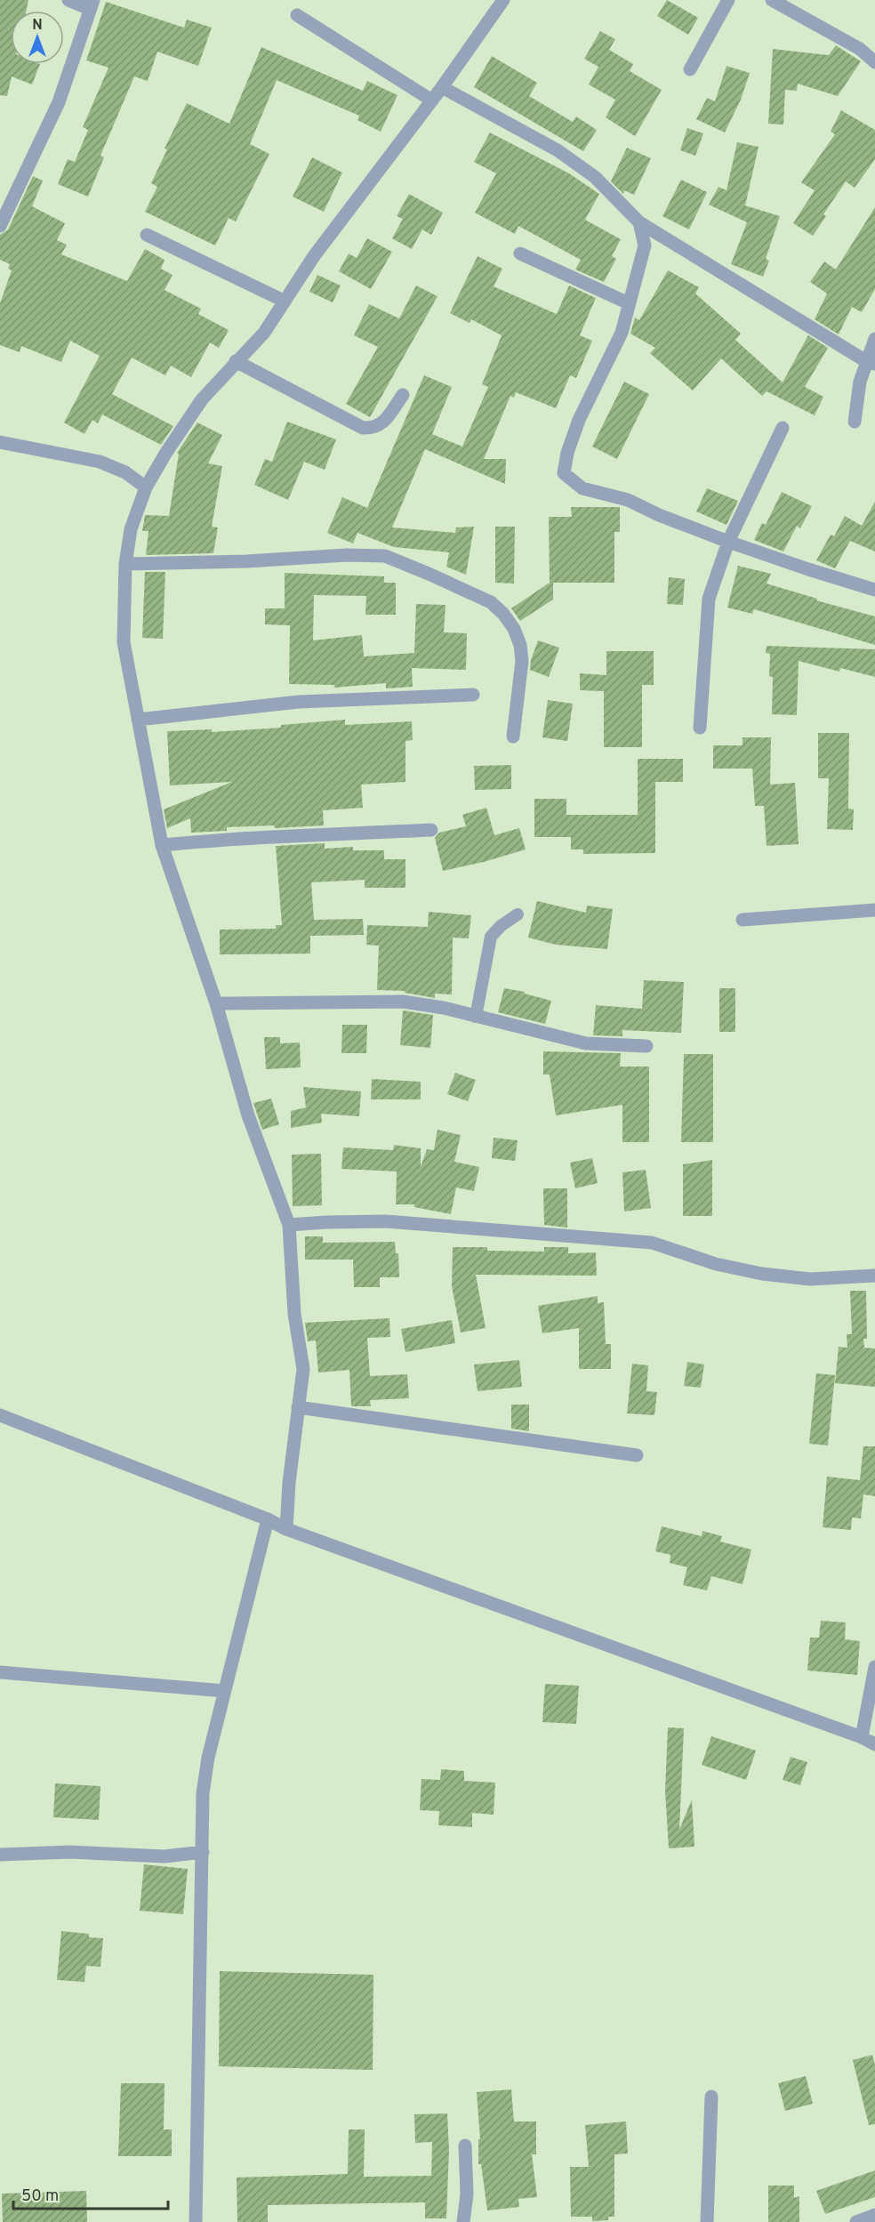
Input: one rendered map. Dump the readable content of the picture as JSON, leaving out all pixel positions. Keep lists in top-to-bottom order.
{
  "scale_bar": "50 m",
  "north": "top"
}
